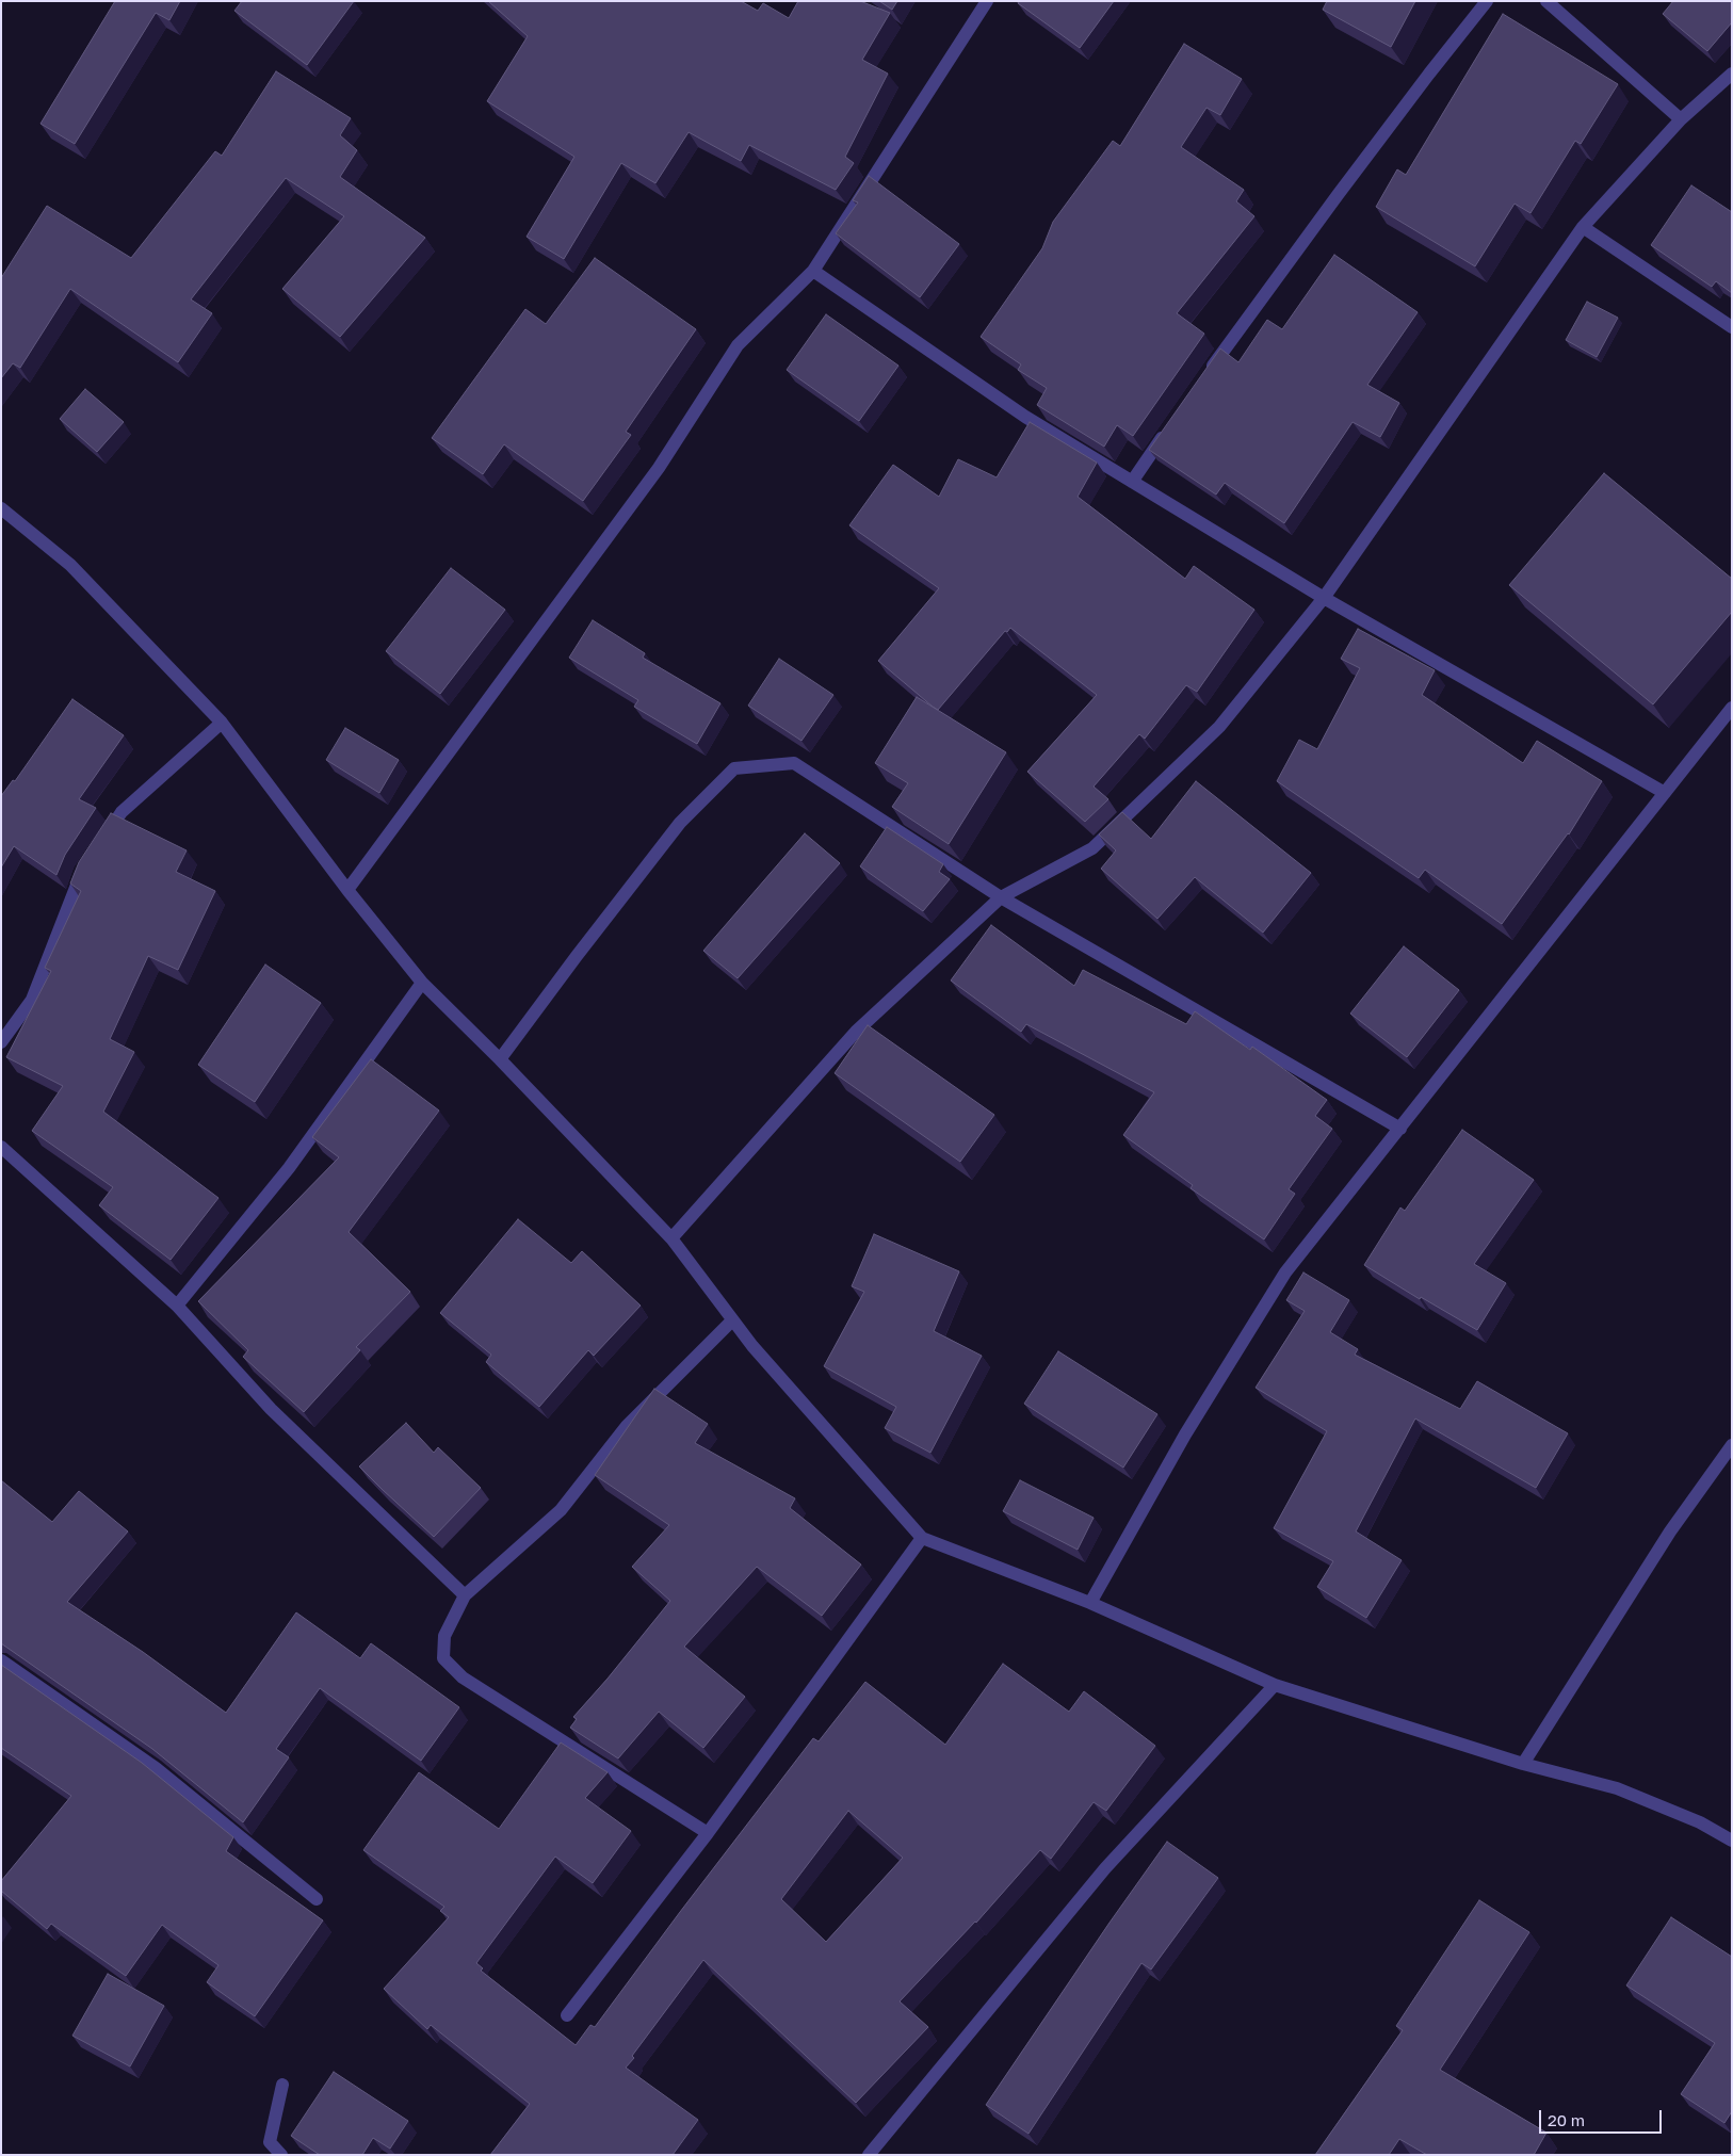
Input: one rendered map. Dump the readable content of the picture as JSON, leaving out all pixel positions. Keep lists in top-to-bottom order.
{
  "scale_bar": "20 m"
}
